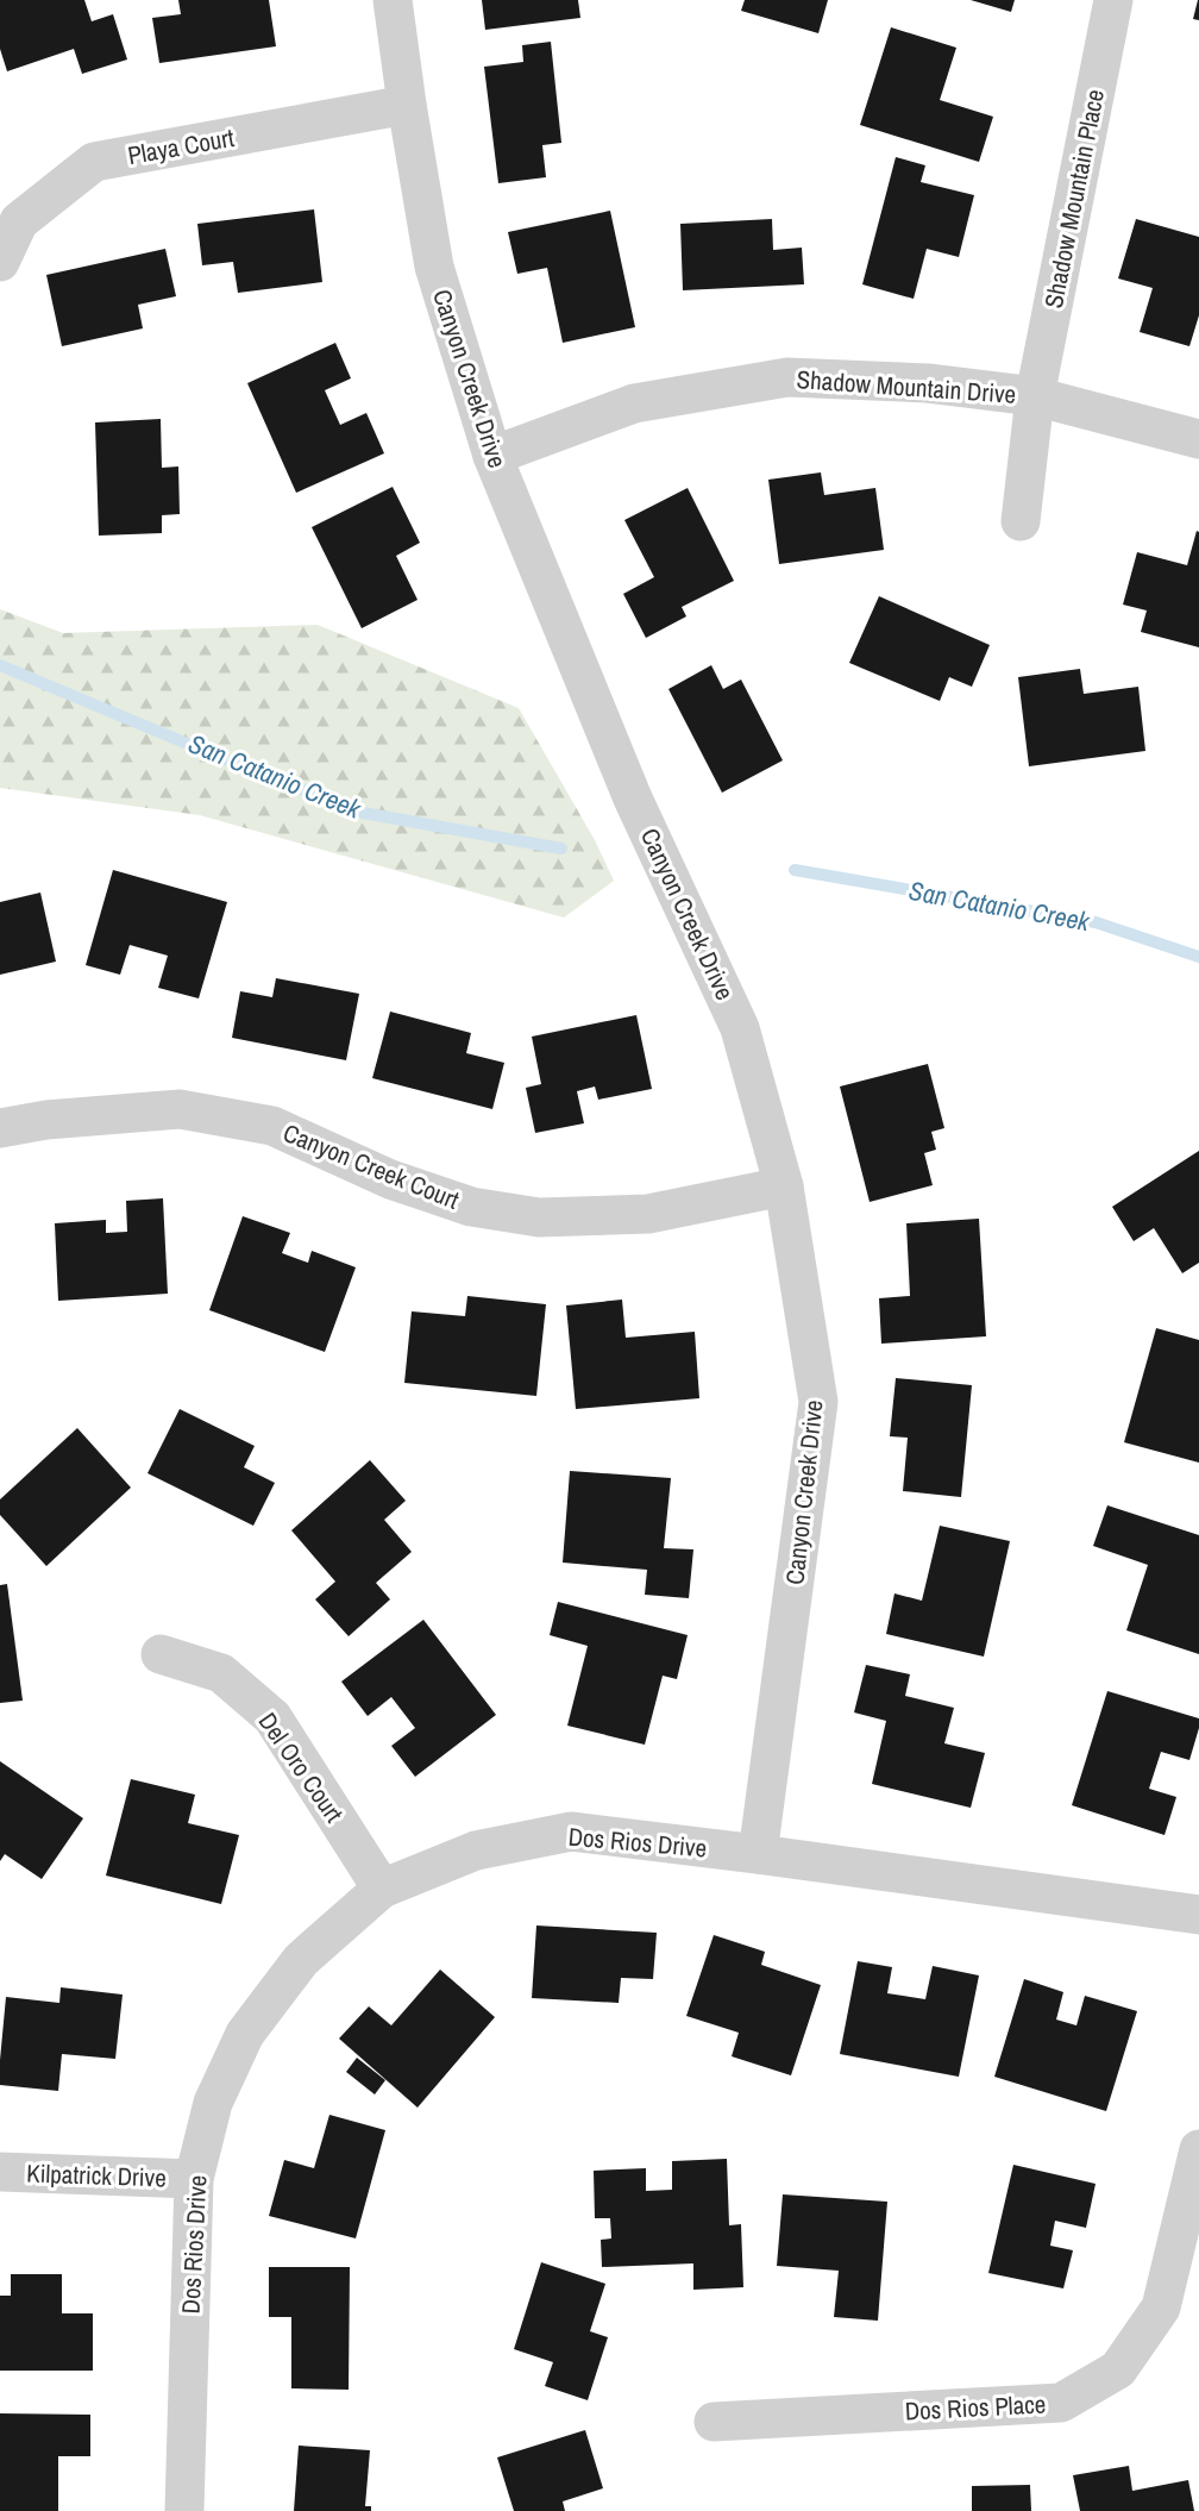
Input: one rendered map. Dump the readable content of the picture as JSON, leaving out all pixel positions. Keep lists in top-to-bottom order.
{
  "streets": {
    "street": [
      "Playa Court",
      "Shadow Mountain Place",
      "Canyon Creek Drive",
      "Shadow Mountain Drive",
      "Canyon Creek Court",
      "Del Oro Court",
      "Dos Rios Drive",
      "Kilpatrick Drive",
      "Dos Rios Place"
    ]
  },
  "crossings": [
    ["Playa Court", "Canyon Creek Drive"],
    ["Shadow Mountain Place", "Shadow Mountain Drive"],
    ["Canyon Creek Drive", "Shadow Mountain Drive"],
    ["Canyon Creek Drive", "Canyon Creek Court"],
    ["Canyon Creek Drive", "Dos Rios Drive"],
    ["Del Oro Court", "Dos Rios Drive"],
    ["Dos Rios Drive", "Kilpatrick Drive"]
  ],
  "water": ["San Catanio Creek"]
}
